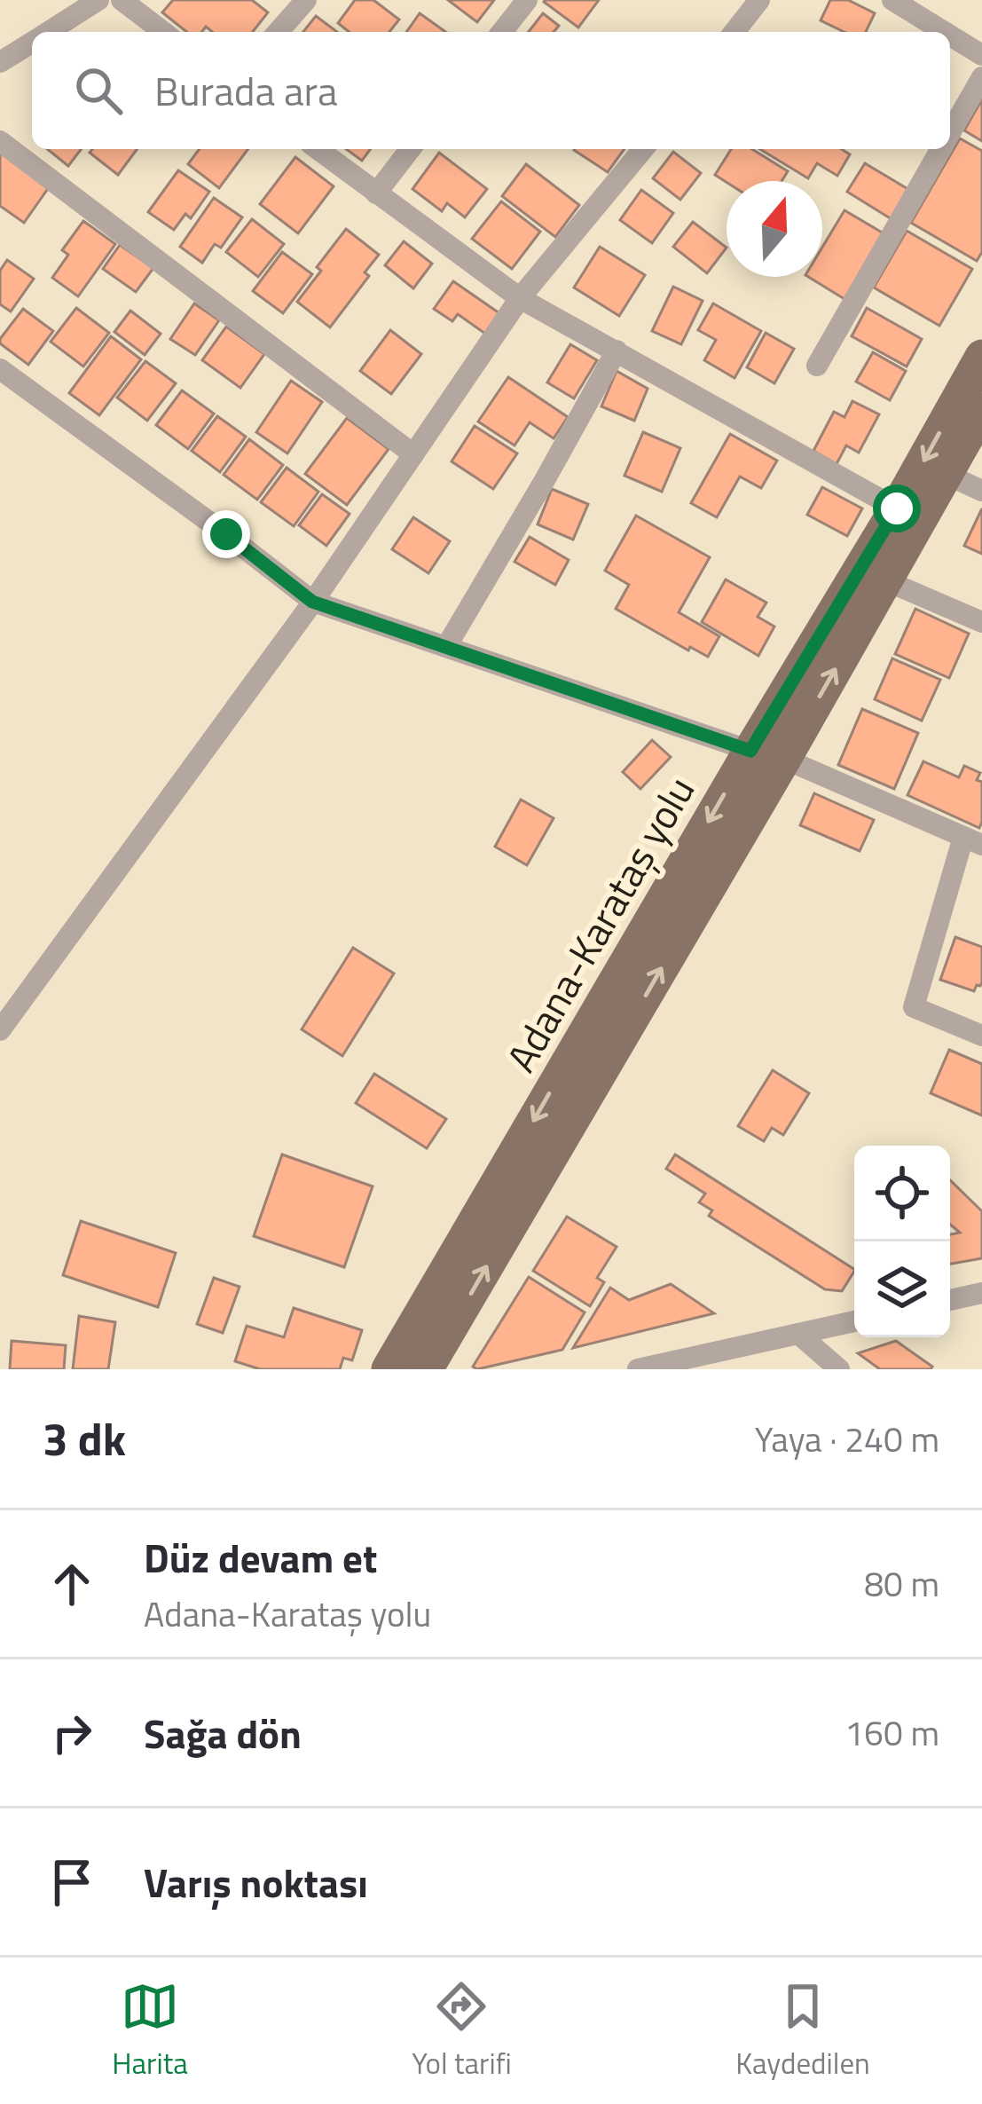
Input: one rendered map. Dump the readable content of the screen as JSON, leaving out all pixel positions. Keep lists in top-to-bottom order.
{
  "streets": {
    "main road": ["Adana-Karataş yolu"]
  },
  "north": "top",
  "page": {
    "search": "Burada ara",
    "heading": ["3 dk", "Yaya · 240 m"],
    "list": [
      ["Düz devam et", "Adana-Karataş yolu", "80 m"],
      ["Sağa dön", "160 m"],
      "Varış noktası"
    ],
    "nav": ["Harita", "Yol tarifi", "Kaydedilen"]
  }
}
